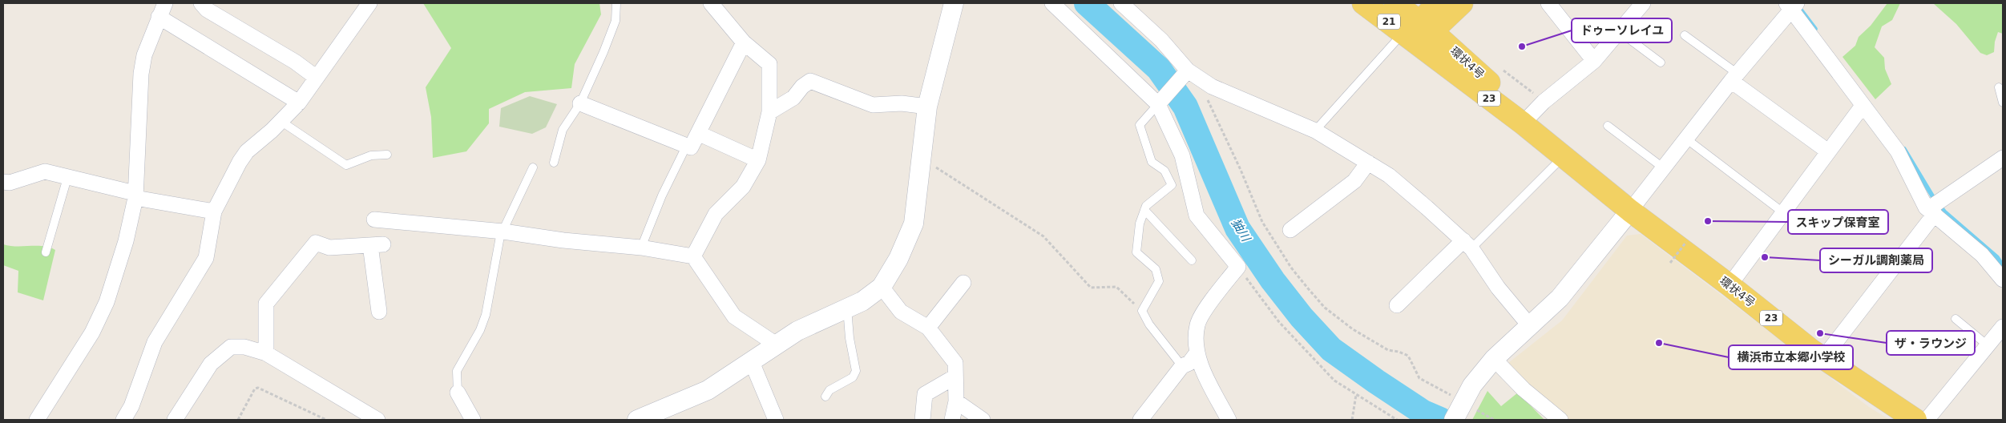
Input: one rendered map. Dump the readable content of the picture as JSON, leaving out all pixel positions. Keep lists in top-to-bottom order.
{
  "streets": {
    "main road": ["21", "環状4号", "23"]
  },
  "crossings": [
    ["21", "環状4号"]
  ],
  "water": ["㹨川"],
  "places": [
    "ドゥーソレイユ",
    "スキップ保育室",
    "シーガル調剤薬局",
    "ザ・ラウンジ",
    "横浜市立本郷小学校"
  ]
}
